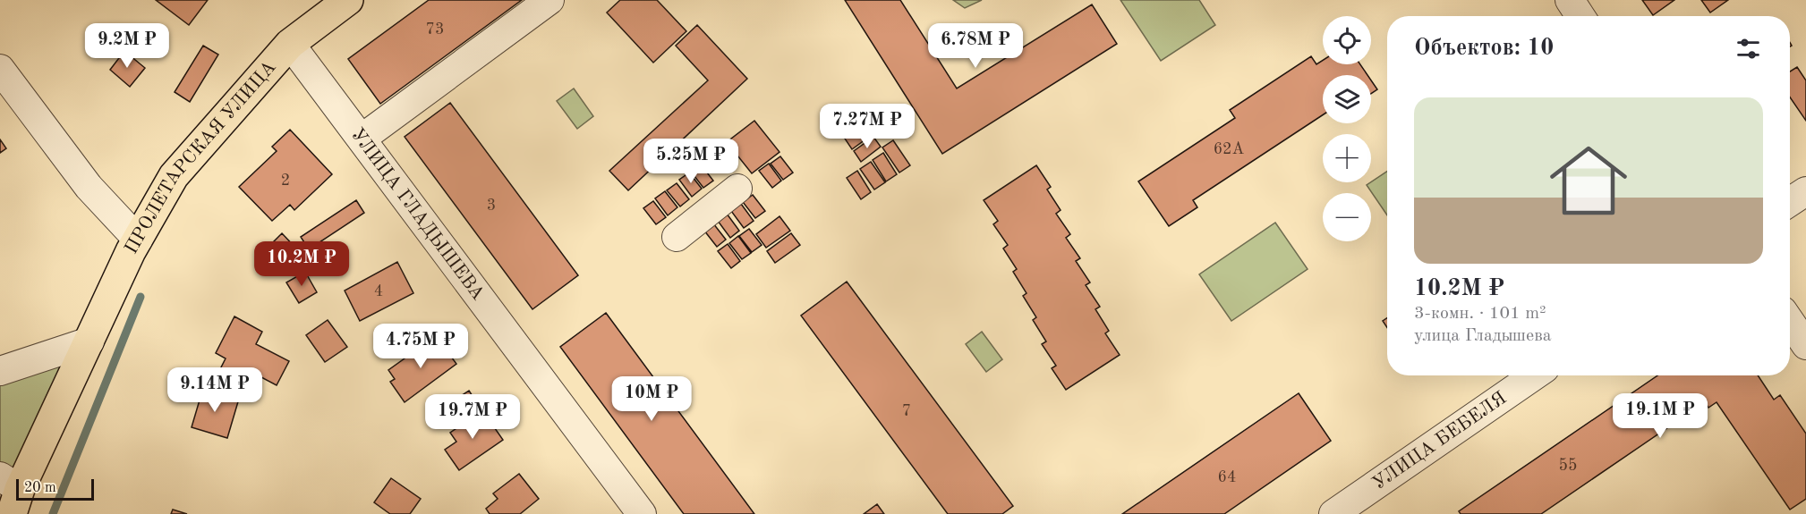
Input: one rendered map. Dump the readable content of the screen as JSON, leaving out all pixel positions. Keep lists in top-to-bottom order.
{
  "streets": {
    "main road": ["ПРОЛЕТАРСКАЯ УЛИЦА"],
    "street": ["УЛИЦА ГЛАДЫШЕВА", "УЛИЦА БЕБЕЛЯ"]
  },
  "crossings": [
    ["ПРОЛЕТАРСКАЯ УЛИЦА", "УЛИЦА ГЛАДЫШЕВА"]
  ],
  "house_numbers": [
    "73",
    "62А",
    "2",
    "3",
    "4",
    "7",
    "55",
    "64"
  ],
  "scale_bar": "20 m",
  "page": {
    "map_buttons": ["+", "−"],
    "heading": "Объектов: 10",
    "price": [
      "9.2M ₽",
      "6.78M ₽",
      "7.27M ₽",
      "5.25M ₽",
      "10.2M ₽",
      "4.75M ₽",
      "9.14M ₽",
      "10M ₽",
      "19.1M ₽",
      "19.7M ₽"
    ],
    "list": [
      {
        "name": "10.2M ₽",
        "note": "3-комн. · 101 m² · улица Гладышева"
      }
    ],
    "scale": "20 m"
  }
}
